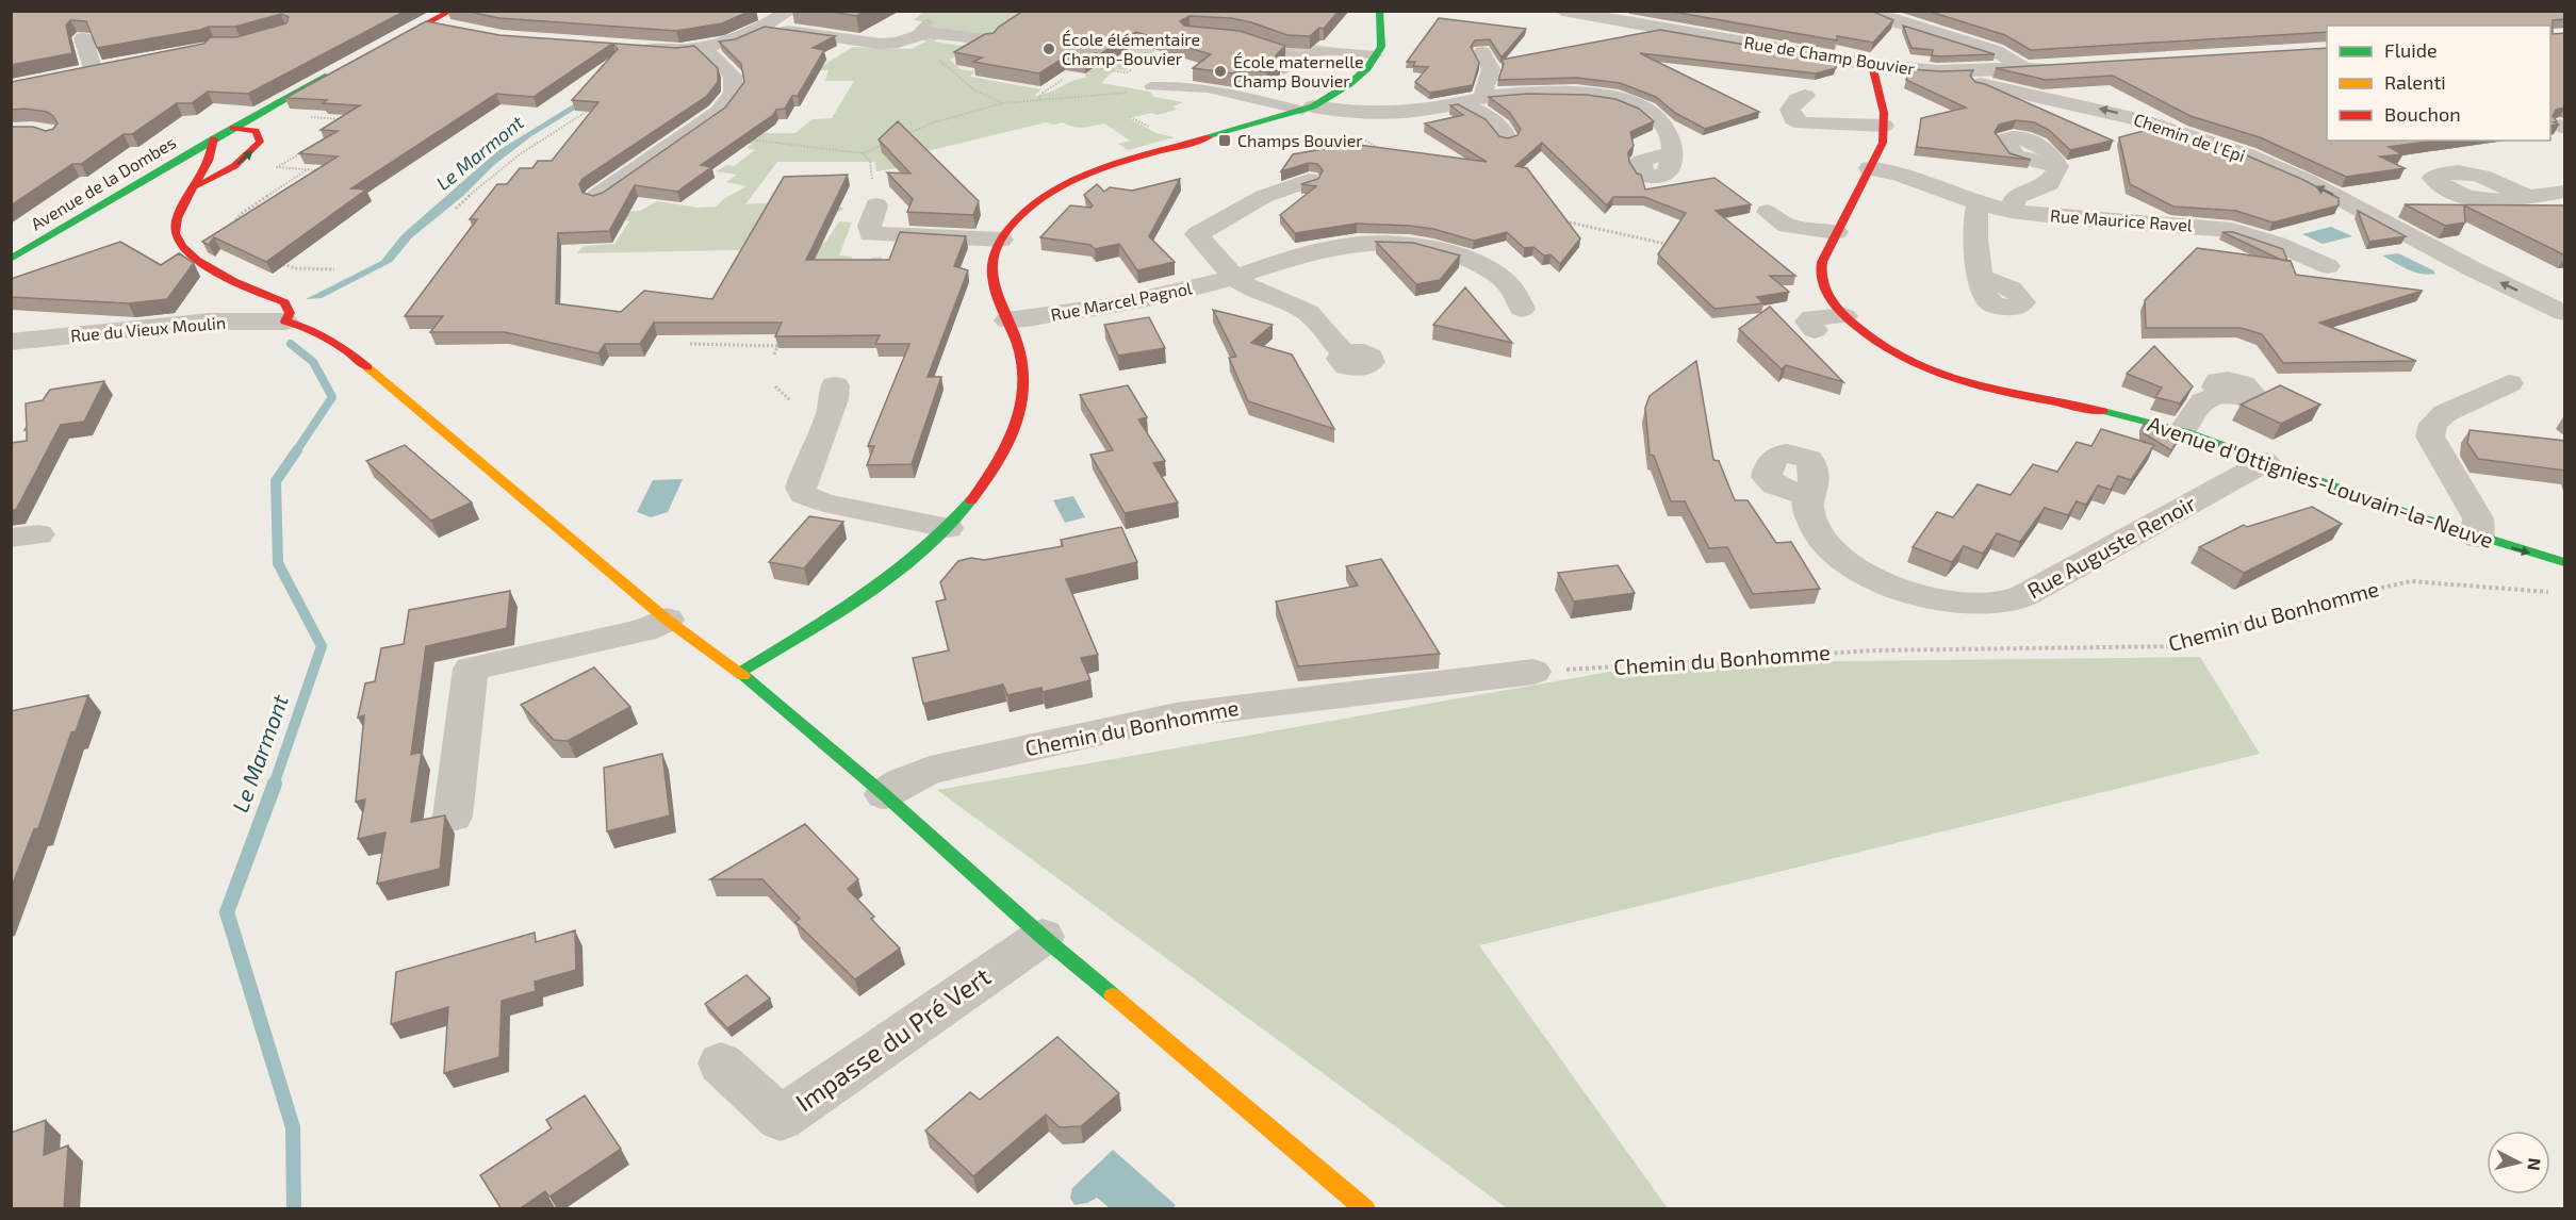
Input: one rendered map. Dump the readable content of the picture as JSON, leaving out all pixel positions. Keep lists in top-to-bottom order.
{
  "streets": {
    "street": [
      "Rue de Champ Bouvier",
      "Chemin de l'Epi",
      "Avenue de la Dombes",
      "Rue Maurice Ravel",
      "Rue Marcel Pagnol",
      "Rue du Vieux Moulin",
      "Avenue d'Ottignies-Louvain-la-Neuve",
      "Rue Auguste Renoir",
      "Chemin du Bonhomme",
      "Impasse du Pré Vert"
    ]
  },
  "crossings": [
    ["Rue de Champ Bouvier", "Chemin de l'Epi"],
    ["Rue de Champ Bouvier", "Avenue d'Ottignies-Louvain-la-Neuve"],
    ["Rue Maurice Ravel", "Avenue d'Ottignies-Louvain-la-Neuve"],
    ["Avenue d'Ottignies-Louvain-la-Neuve", "Rue Auguste Renoir"]
  ],
  "one_way": ["Chemin de l'Epi"],
  "water": ["Le Marmont"],
  "places": {
    "other": ["École élémentaire Champ-Bouvier", "École maternelle Champ Bouvier"],
    "transit": ["Champs Bouvier"]
  },
  "legend": ["Fluide", "Ralenti", "Bouchon"],
  "north": "right"
}
